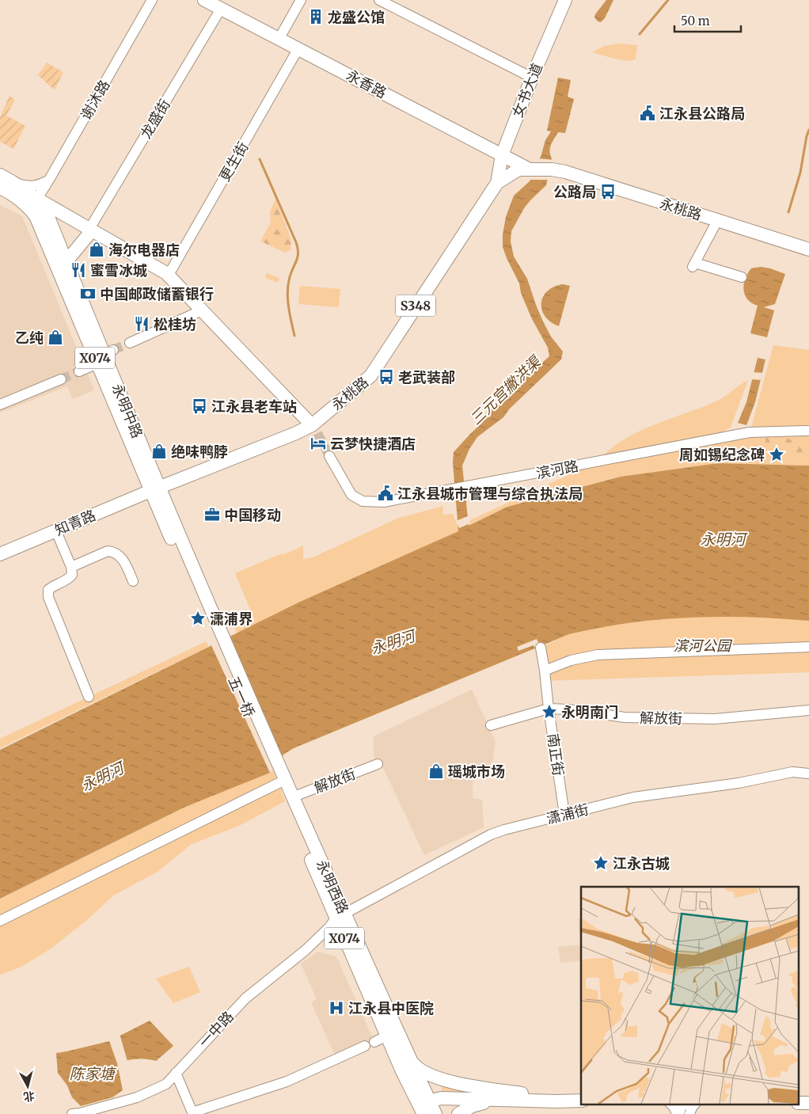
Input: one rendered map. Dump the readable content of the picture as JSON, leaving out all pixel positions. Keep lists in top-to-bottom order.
{
  "streets": {
    "main road": [
      "永香路",
      "女书大道",
      "永桃路",
      "S348",
      "X074",
      "永明中路",
      "知青路",
      "五一桥",
      "永明西路"
    ],
    "street": [
      "谢沐路",
      "龙盛街",
      "更生街",
      "滨河路",
      "解放街",
      "南正街",
      "潇浦街",
      "一中路"
    ]
  },
  "crossings": [
    ["永香路", "女书大道"],
    ["永香路", "龙盛街"],
    ["永香路", "更生街"],
    ["永香路", "永桃路"],
    ["女书大道", "永桃路"],
    ["谢沐路", "永明中路"],
    ["永桃路", "永明中路"],
    ["永桃路", "知青路"],
    ["永明中路", "知青路"],
    ["永明中路", "五一桥"],
    ["五一桥", "永明西路"],
    ["解放街", "南正街"],
    ["解放街", "永明西路"],
    ["南正街", "潇浦街"],
    ["潇浦街", "永明西路"],
    ["潇浦街", "一中路"],
    ["永明西路", "一中路"]
  ],
  "water": ["三元宫撇洪渠", "永明河", "陈家塘"],
  "parks": ["滨河公园"],
  "places": {
    "building": ["龙盛公馆"],
    "public building": ["江永县公路局", "江永县城市管理与综合执法局"],
    "bus stop": ["公路局", "老武装部", "江永县老车站"],
    "shop": [
      "海尔电器店",
      "乙纯",
      "绝味鸭脖",
      "瑶城市场"
    ],
    "restaurant": ["蜜雪冰城", "松桂坊"],
    "bank": ["中国邮政储蓄银行"],
    "hotel": ["云梦快捷酒店"],
    "place": [
      "周如锡纪念碑",
      "潇浦界",
      "永明南门",
      "江永古城"
    ],
    "office": ["中国移动"],
    "hospital": ["江永县中医院"]
  },
  "scale_bar": "50 m",
  "north": "bottom"
}
